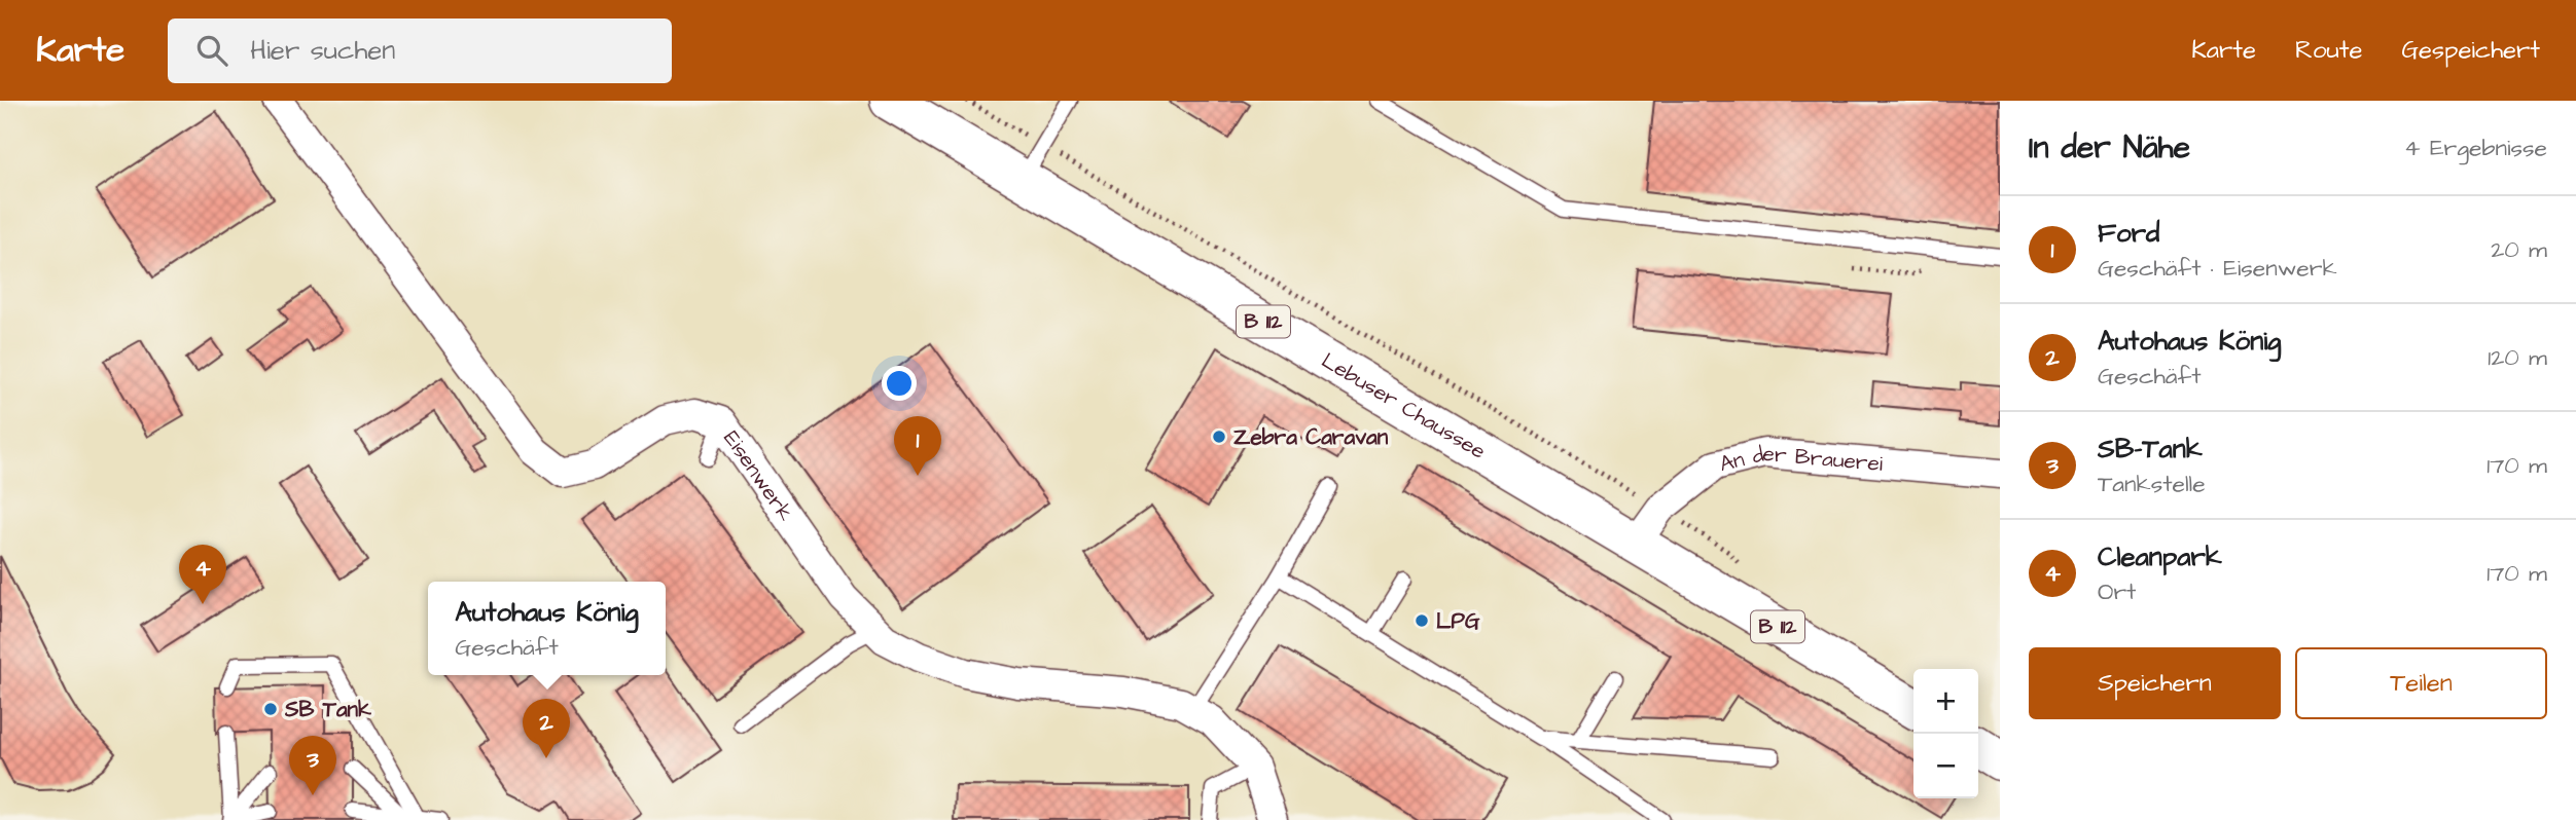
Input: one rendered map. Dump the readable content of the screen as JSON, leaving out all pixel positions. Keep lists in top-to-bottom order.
{
  "streets": {
    "main road": ["B 112", "Lebuser Chaussee"],
    "street": ["An der Brauerei", "Eisenwerk"]
  },
  "crossings": [
    ["Lebuser Chaussee", "An der Brauerei"]
  ],
  "places": ["Zebra Caravan", "LPG", "SB Tank"],
  "page": {
    "header": "Karte",
    "search": "Hier suchen",
    "nav": ["Karte", "Route", "Gespeichert"],
    "heading": ["In der Nähe", "4 Ergebnisse"],
    "list": [
      {
        "mark": "1",
        "name": "Ford",
        "note": "Geschäft · Eisenwerk",
        "value": "20 m"
      },
      {
        "mark": "2",
        "name": "Autohaus König",
        "note": "Geschäft",
        "value": "120 m"
      },
      {
        "mark": "3",
        "name": "SB-Tank",
        "note": "Tankstelle",
        "value": "170 m"
      },
      {
        "mark": "4",
        "name": "Cleanpark",
        "note": "Ort",
        "value": "170 m"
      }
    ],
    "pins": [
      "1",
      "4",
      "2",
      "3"
    ],
    "popup": ["Autohaus König", "Geschäft"],
    "buttons": ["Speichern", "Teilen"],
    "map_buttons": ["+", "−"]
  }
}
